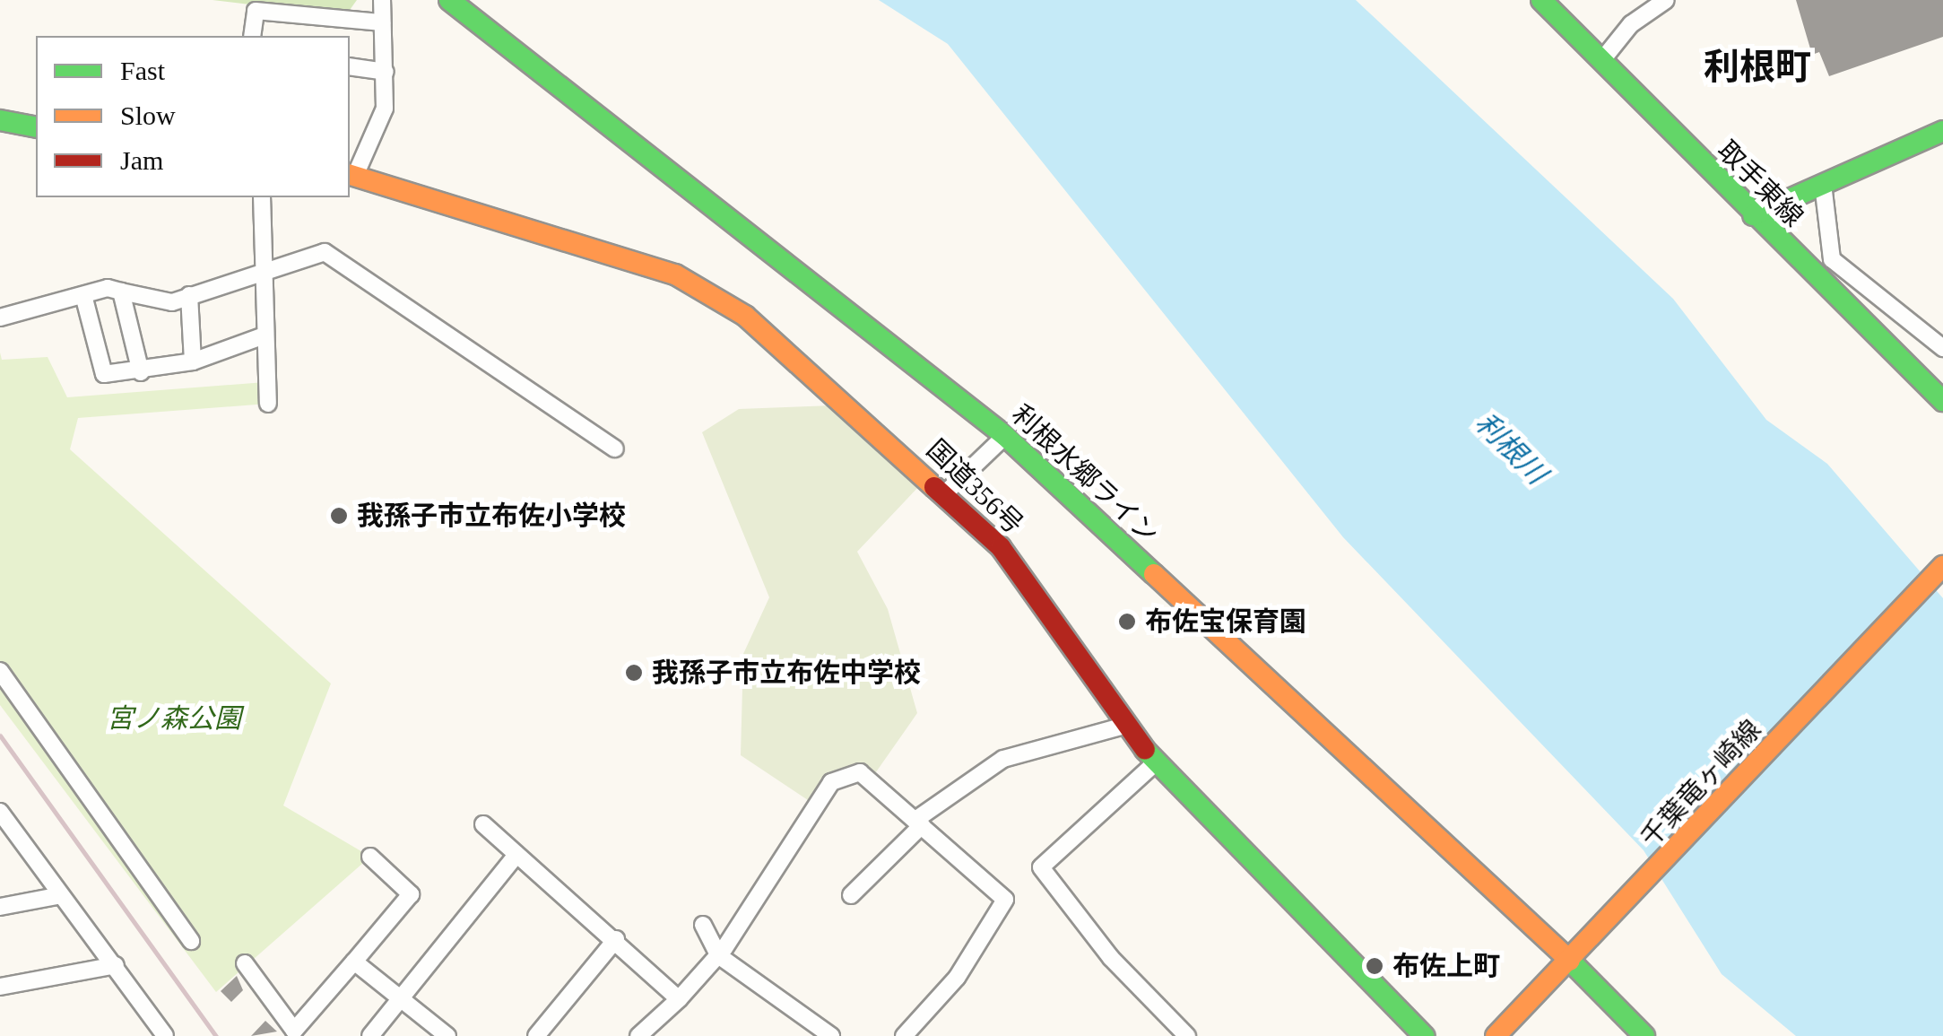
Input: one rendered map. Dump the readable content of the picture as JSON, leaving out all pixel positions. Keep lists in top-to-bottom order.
{
  "streets": {
    "main road": [
      "取手東線",
      "利根水郷ライン",
      "国道356号",
      "千葉竜ヶ崎線"
    ]
  },
  "crossings": [
    ["利根水郷ライン", "千葉竜ヶ崎線"]
  ],
  "districts": ["利根町"],
  "water": ["利根川"],
  "parks": ["宮ノ森公園"],
  "places": [
    "我孫子市立布佐小学校",
    "布佐宝保育園",
    "我孫子市立布佐中学校",
    "布佐上町"
  ],
  "legend": ["Fast", "Slow", "Jam"]
}
